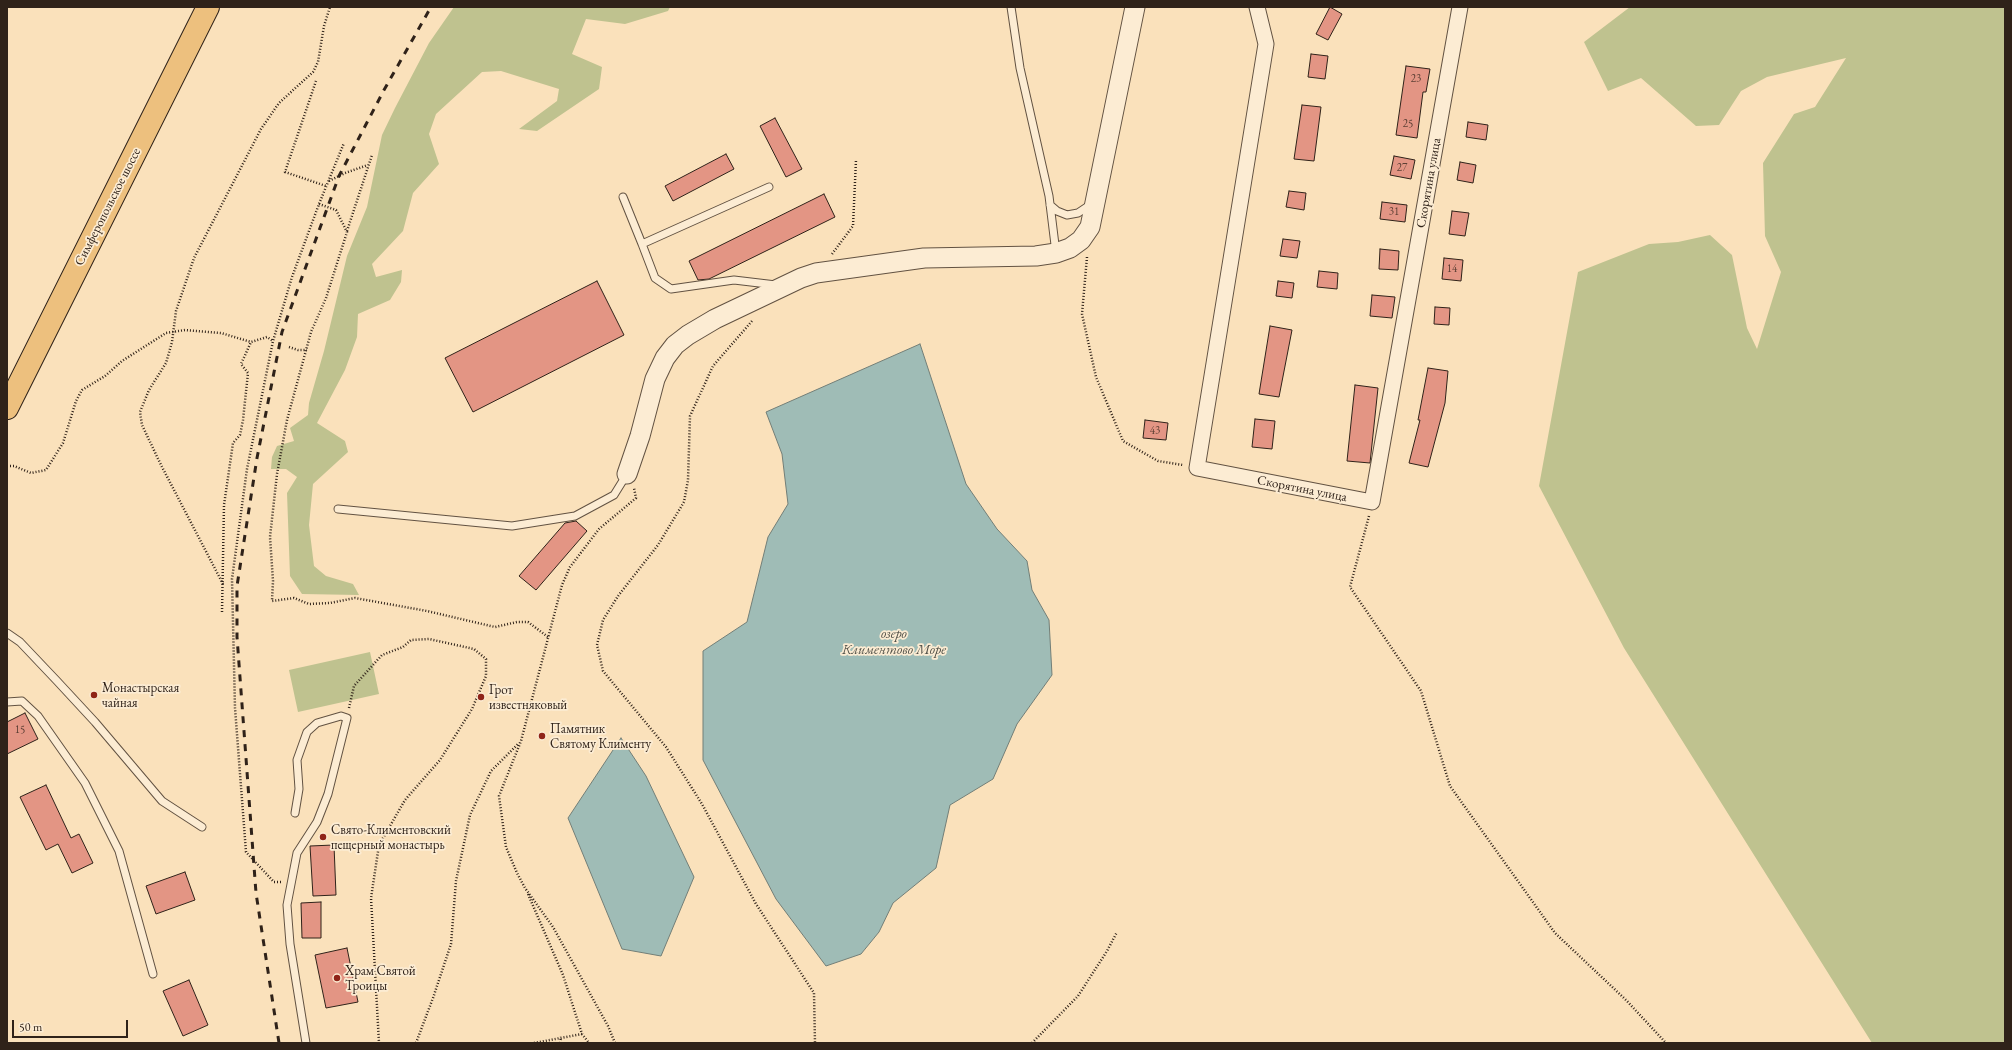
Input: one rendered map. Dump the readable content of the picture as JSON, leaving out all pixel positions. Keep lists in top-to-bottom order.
{
  "streets": {
    "main road": ["Симферопольское шоссе"],
    "street": ["Скорятина улица"]
  },
  "water": ["озеро Климентово Море"],
  "places": [
    "Монастырская чайная",
    "Грот известняковый",
    "Памятник Святому Клименту",
    "Свято-Климентовский пещерный монастырь",
    "Храм Святой Троицы"
  ],
  "house_numbers": [
    "23",
    "25",
    "27",
    "31",
    "14",
    "43",
    "15"
  ],
  "scale_bar": "50 m"
}
